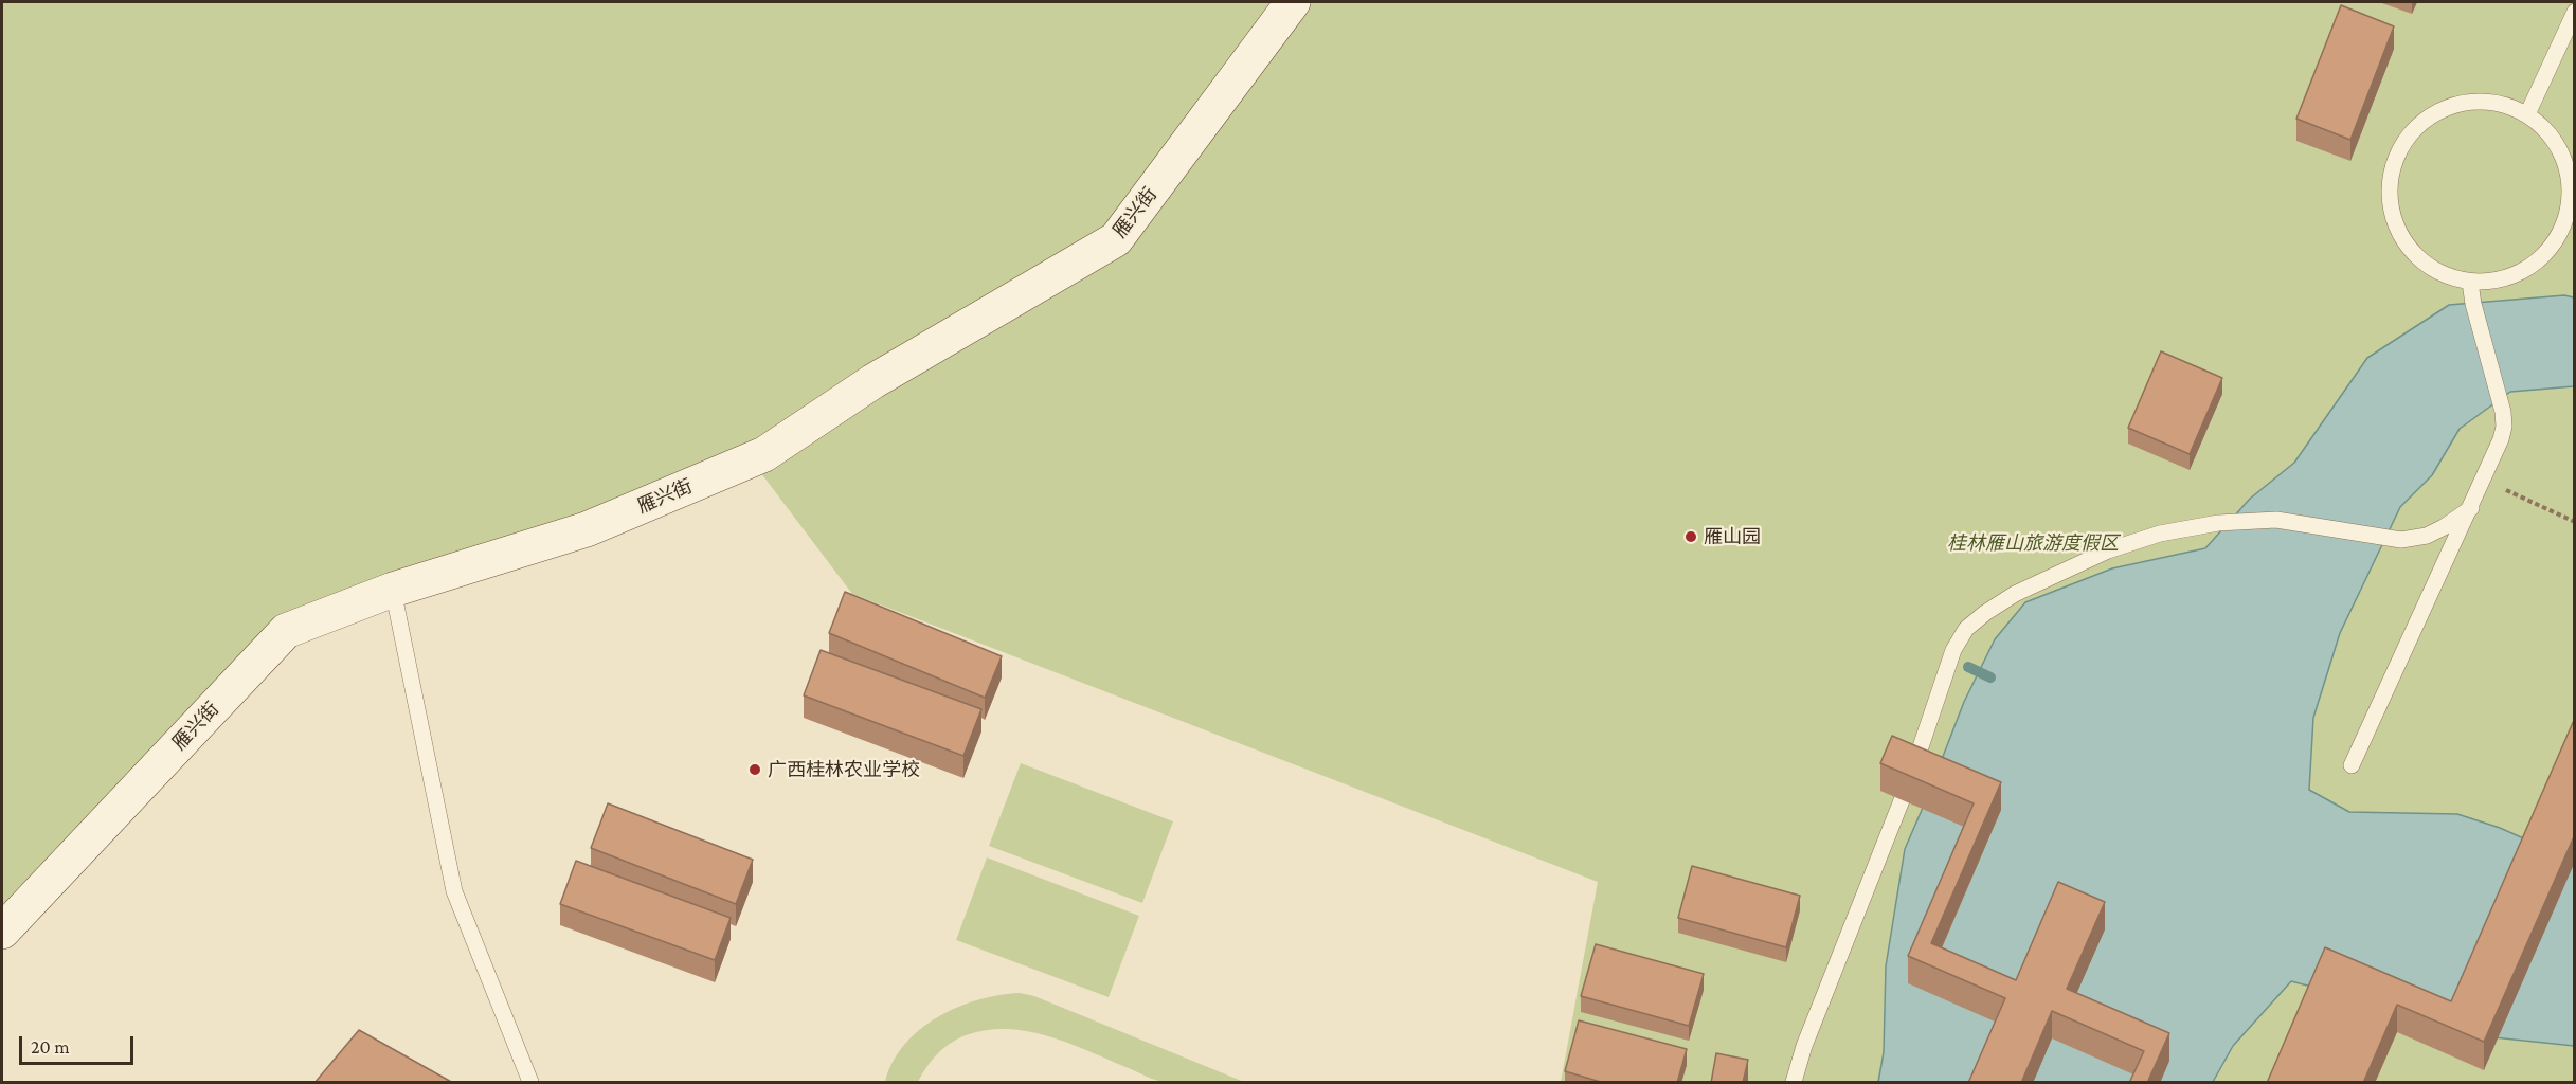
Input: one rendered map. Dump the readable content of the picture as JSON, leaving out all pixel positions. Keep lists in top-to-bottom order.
{
  "streets": {
    "street": ["雁兴街"]
  },
  "parks": ["桂林雁山旅游度假区"],
  "places": ["雁山园", "广西桂林农业学校"],
  "scale_bar": "20 m"
}
